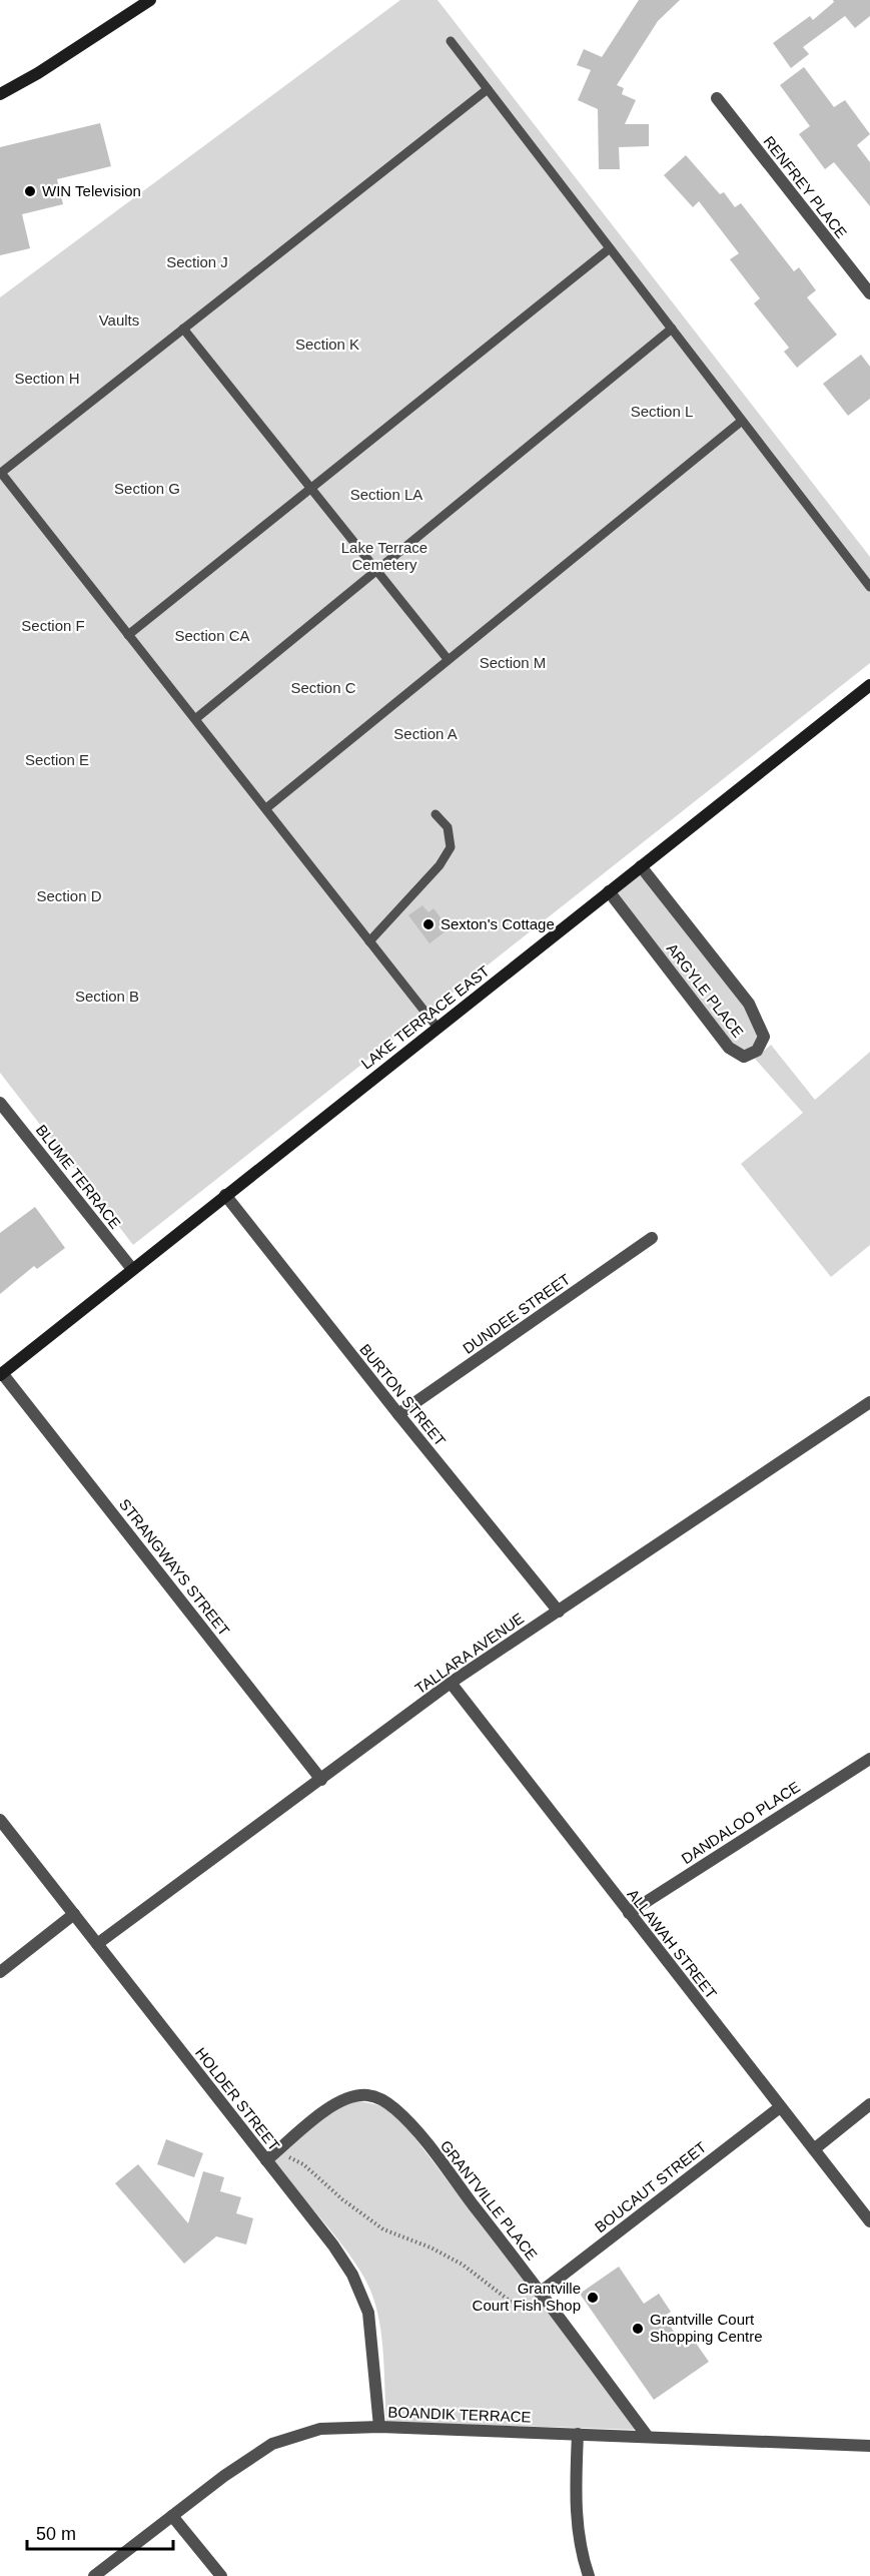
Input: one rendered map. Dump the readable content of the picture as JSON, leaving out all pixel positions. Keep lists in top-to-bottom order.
{
  "streets": {
    "street": [
      "RENFREY PLACE",
      "ARGYLE PLACE",
      "LAKE TERRACE EAST",
      "BLUME TERRACE",
      "DUNDEE STREET",
      "BURTON STREET",
      "STRANGWAYS STREET",
      "TALLARA AVENUE",
      "DANDALOO PLACE",
      "ALLAWAH STREET",
      "HOLDER STREET",
      "BOUCAUT STREET",
      "GRANTVILLE PLACE",
      "BOANDIK TERRACE"
    ]
  },
  "crossings": [
    ["ARGYLE PLACE", "LAKE TERRACE EAST"],
    ["LAKE TERRACE EAST", "BLUME TERRACE"],
    ["LAKE TERRACE EAST", "BURTON STREET"],
    ["LAKE TERRACE EAST", "STRANGWAYS STREET"],
    ["DUNDEE STREET", "BURTON STREET"],
    ["BURTON STREET", "TALLARA AVENUE"],
    ["STRANGWAYS STREET", "TALLARA AVENUE"],
    ["TALLARA AVENUE", "ALLAWAH STREET"],
    ["TALLARA AVENUE", "HOLDER STREET"],
    ["DANDALOO PLACE", "ALLAWAH STREET"],
    ["ALLAWAH STREET", "BOUCAUT STREET"],
    ["HOLDER STREET", "GRANTVILLE PLACE"],
    ["HOLDER STREET", "BOANDIK TERRACE"],
    ["BOUCAUT STREET", "GRANTVILLE PLACE"],
    ["GRANTVILLE PLACE", "BOANDIK TERRACE"]
  ],
  "parks": [
    "Section J",
    "Vaults",
    "Section K",
    "Section H",
    "Section L",
    "Section G",
    "Section LA",
    "Lake Terrace Cemetery",
    "Section F",
    "Section CA",
    "Section M",
    "Section C",
    "Section A",
    "Section E",
    "Section D",
    "Section B"
  ],
  "places": [
    "WIN Television",
    "Sexton's Cottage",
    "Grantville Court Fish Shop",
    "Grantville Court Shopping Centre"
  ],
  "scale_bar": "50 m"
}
